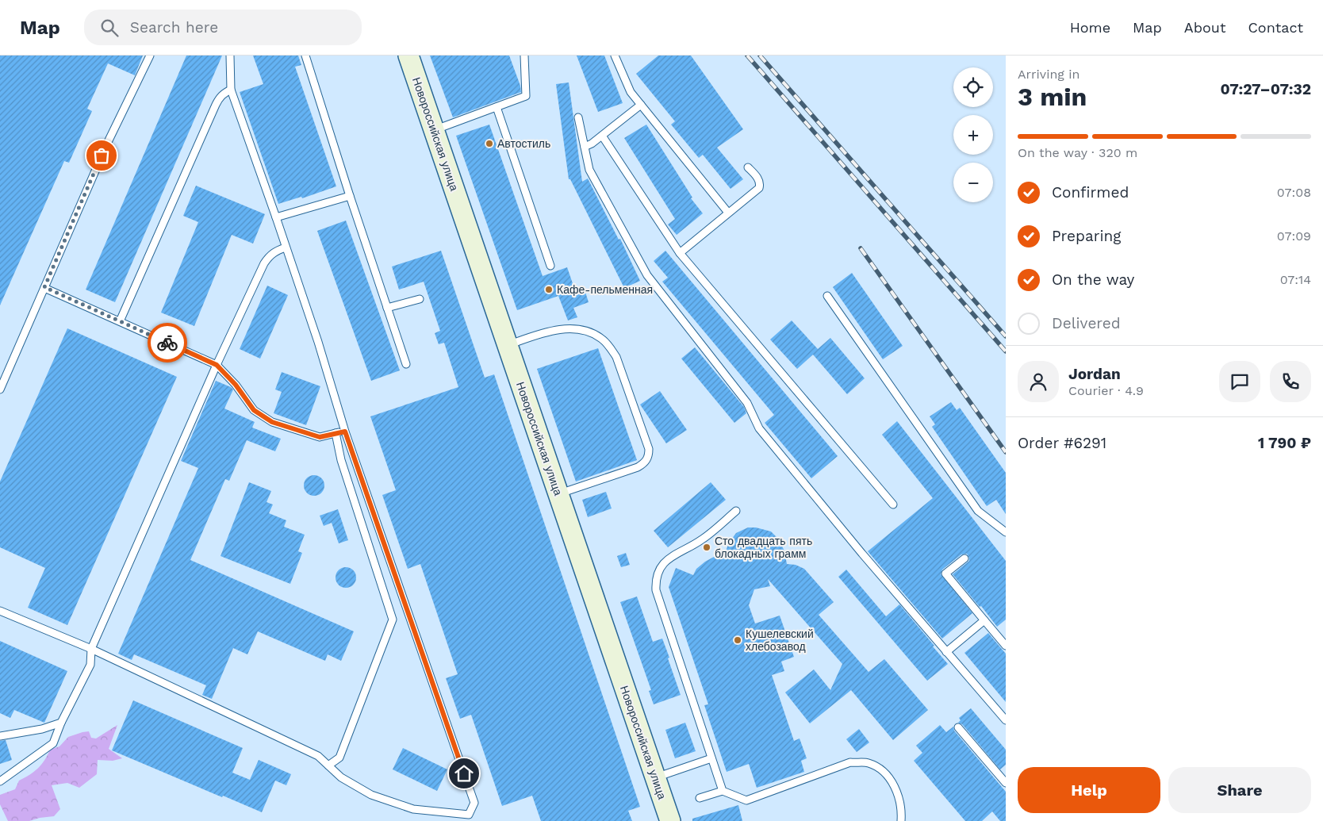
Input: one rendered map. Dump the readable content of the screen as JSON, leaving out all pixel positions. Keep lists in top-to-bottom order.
{
  "streets": {
    "main road": ["Новороссийская улица"]
  },
  "places": [
    "Автостиль",
    "Кафе-пельменная",
    "Сто двадцать пять блокадных грамм",
    "Кушелевский хлебозавод"
  ],
  "page": {
    "header": "Map",
    "search": "Search here",
    "nav": [
      "Home",
      "Map",
      "About",
      "Contact"
    ],
    "heading": ["3 min", "Arriving in", "07:27–07:32"],
    "panel": [
      "Jordan",
      "Courier · 4.9",
      "Order #6291",
      "1 790 ₽"
    ],
    "map_buttons": ["+", "−"],
    "bar": "On the way · 320 m",
    "list": [
      ["Confirmed", "07:08"],
      ["Preparing", "07:09"],
      ["On the way", "07:14"],
      "Delivered"
    ],
    "buttons": ["Help", "Share"]
  }
}
